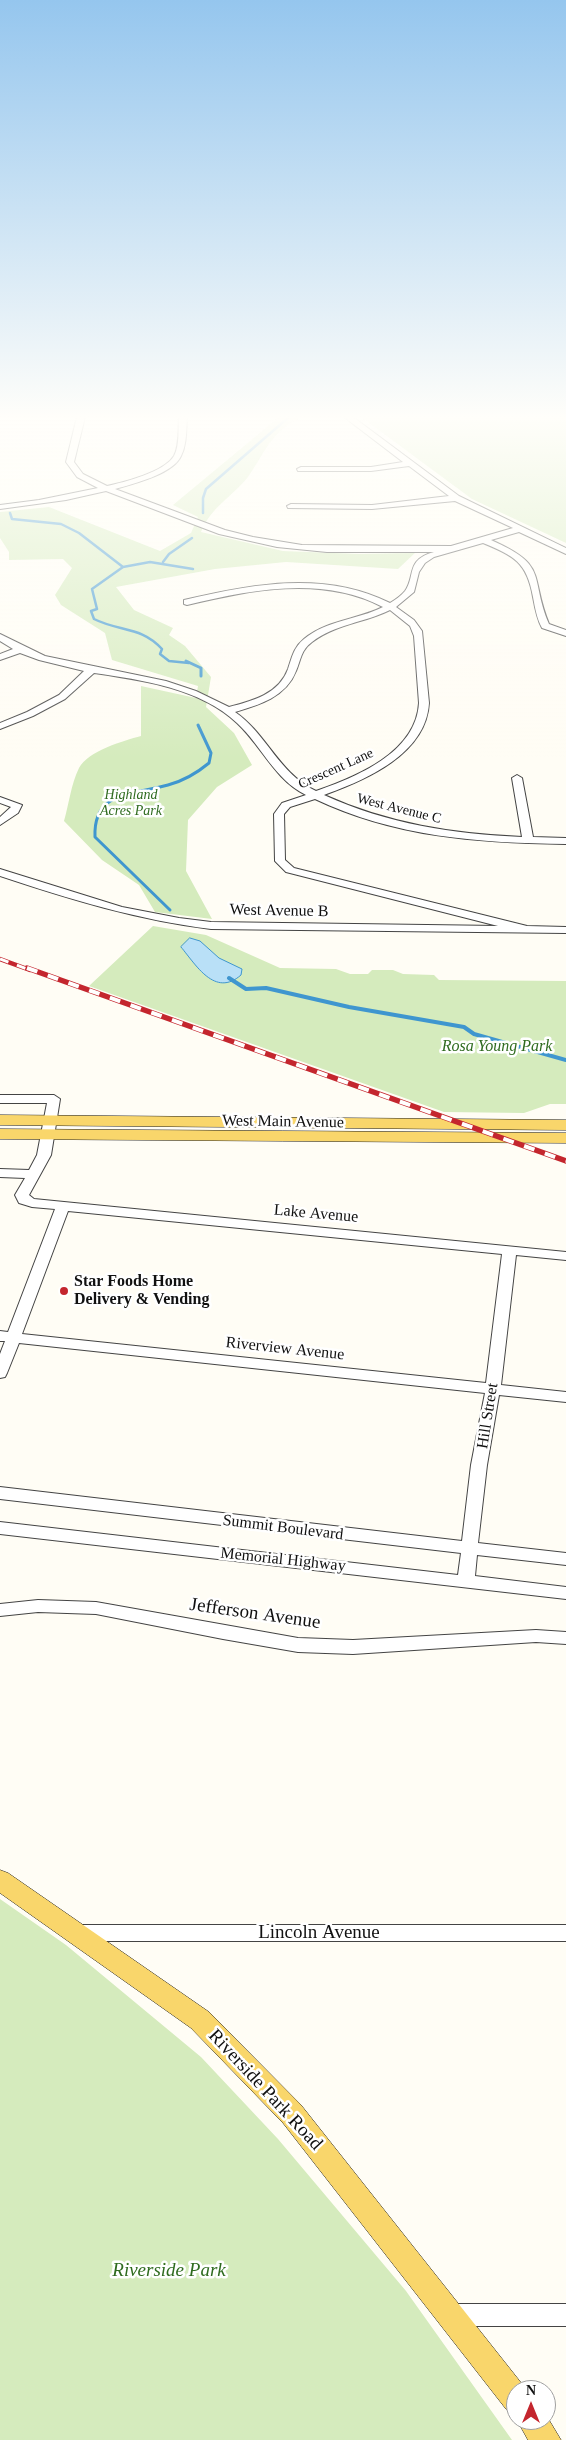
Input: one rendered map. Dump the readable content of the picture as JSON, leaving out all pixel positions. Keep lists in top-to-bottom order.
{
  "streets": {
    "main road": ["West Main Avenue", "Riverside Park Road"],
    "street": [
      "Crescent Lane",
      "West Avenue C",
      "West Avenue B",
      "Lake Avenue",
      "Riverview Avenue",
      "Hill Street",
      "Summit Boulevard",
      "Memorial Highway",
      "Jefferson Avenue",
      "Lincoln Avenue"
    ]
  },
  "crossings": [
    ["Crescent Lane", "West Avenue C"],
    ["Crescent Lane", "West Avenue B"],
    ["Lake Avenue", "Hill Street"],
    ["Riverview Avenue", "Hill Street"],
    ["Hill Street", "Summit Boulevard"],
    ["Hill Street", "Memorial Highway"],
    ["Lincoln Avenue", "Riverside Park Road"]
  ],
  "parks": ["Highland Acres Park", "Rosa Young Park", "Riverside Park"],
  "places": ["Star Foods Home Delivery & Vending"],
  "north": "top"
}
